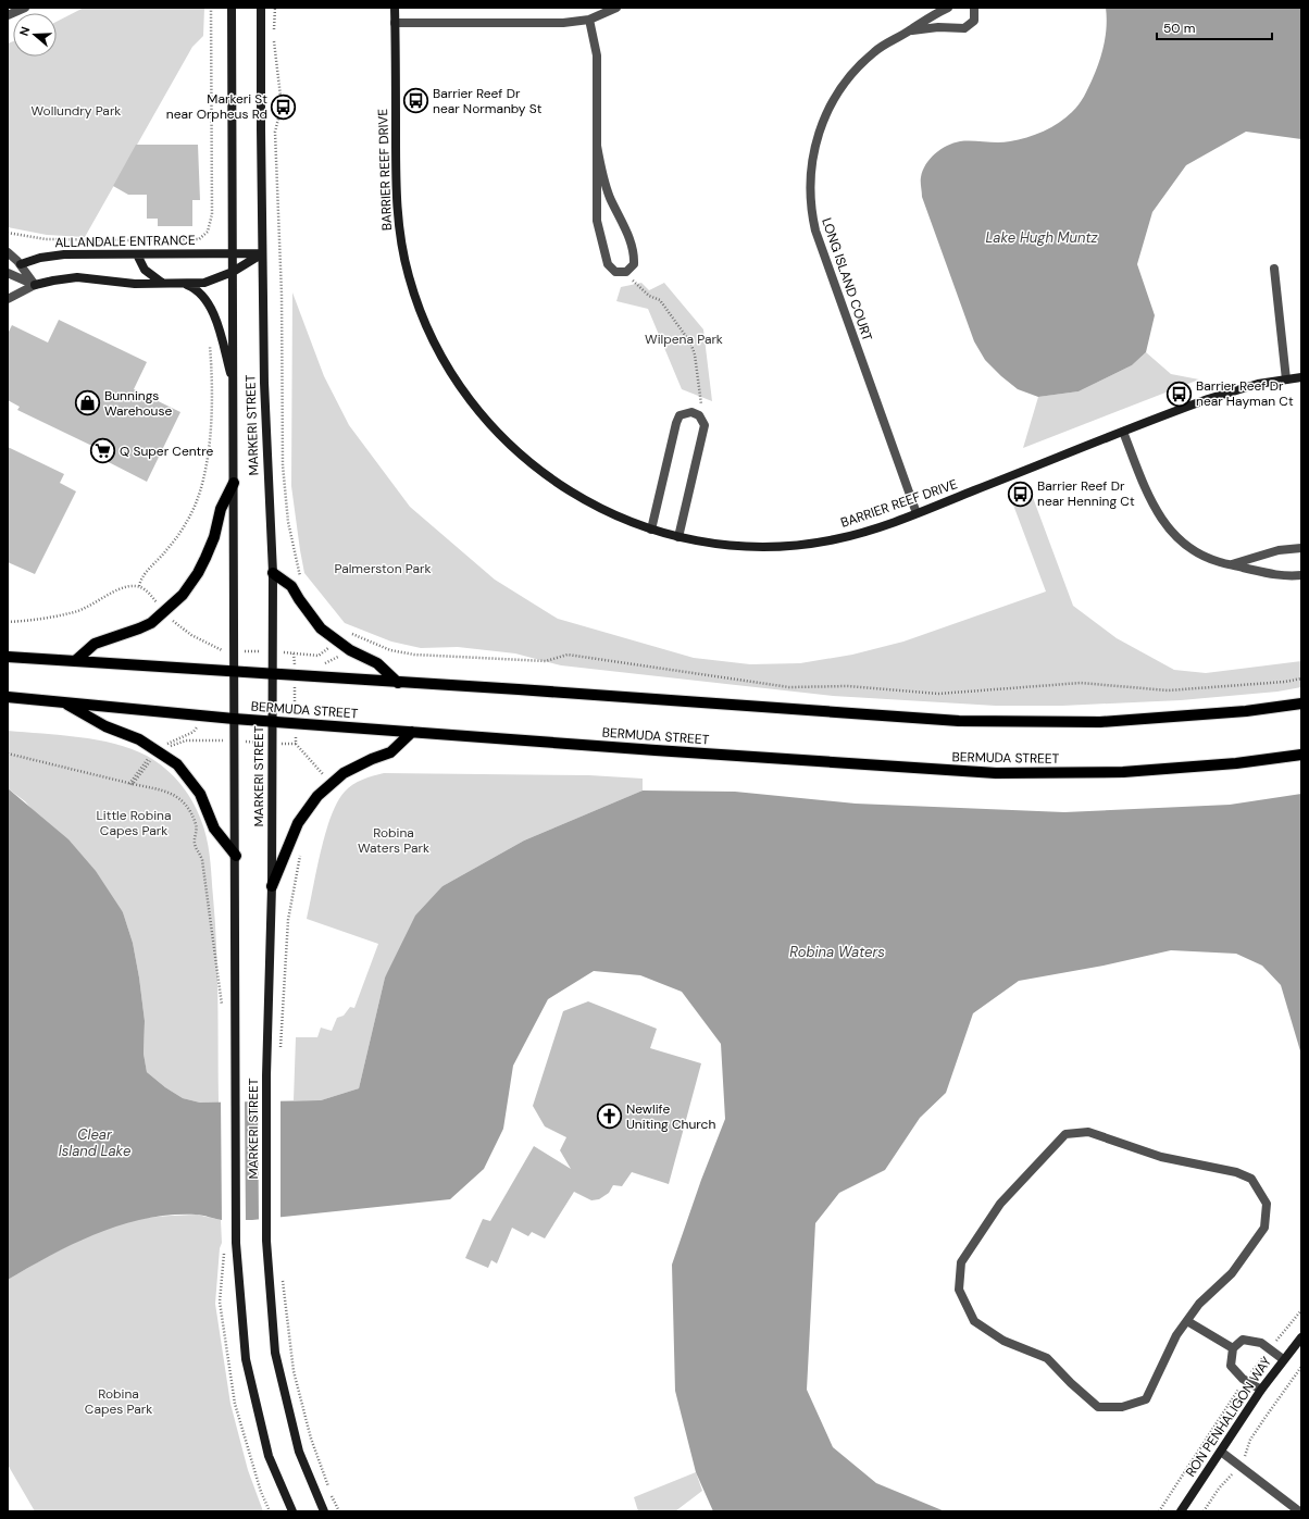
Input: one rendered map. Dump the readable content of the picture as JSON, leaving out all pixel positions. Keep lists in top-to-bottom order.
{
  "streets": {
    "main road": [
      "BARRIER REEF DRIVE",
      "ALLANDALE ENTRANCE",
      "MARKERI STREET",
      "BERMUDA STREET",
      "RON PENHALIGON WAY"
    ],
    "street": ["LONG ISLAND COURT"]
  },
  "crossings": [
    ["BARRIER REEF DRIVE", "LONG ISLAND COURT"],
    ["ALLANDALE ENTRANCE", "MARKERI STREET"],
    ["MARKERI STREET", "BERMUDA STREET"]
  ],
  "water": ["Lake Hugh Muntz", "Robina Waters", "Clear Island Lake"],
  "parks": [
    "Wollundry Park",
    "Wilpena Park",
    "Palmerston Park",
    "Little Robina Capes Park",
    "Robina Waters Park",
    "Robina Capes Park"
  ],
  "places": {
    "bus stop": [
      "Barrier Reef Dr near Normanby St",
      "Markeri St near Orpheus Rd",
      "Barrier Reef Dr near Hayman Ct",
      "Barrier Reef Dr near Henning Ct"
    ],
    "shop": ["Bunnings Warehouse"],
    "supermarket": ["Q Super Centre"],
    "church": ["Newlife Uniting Church"]
  },
  "scale_bar": "50 m",
  "north": "left"
}
